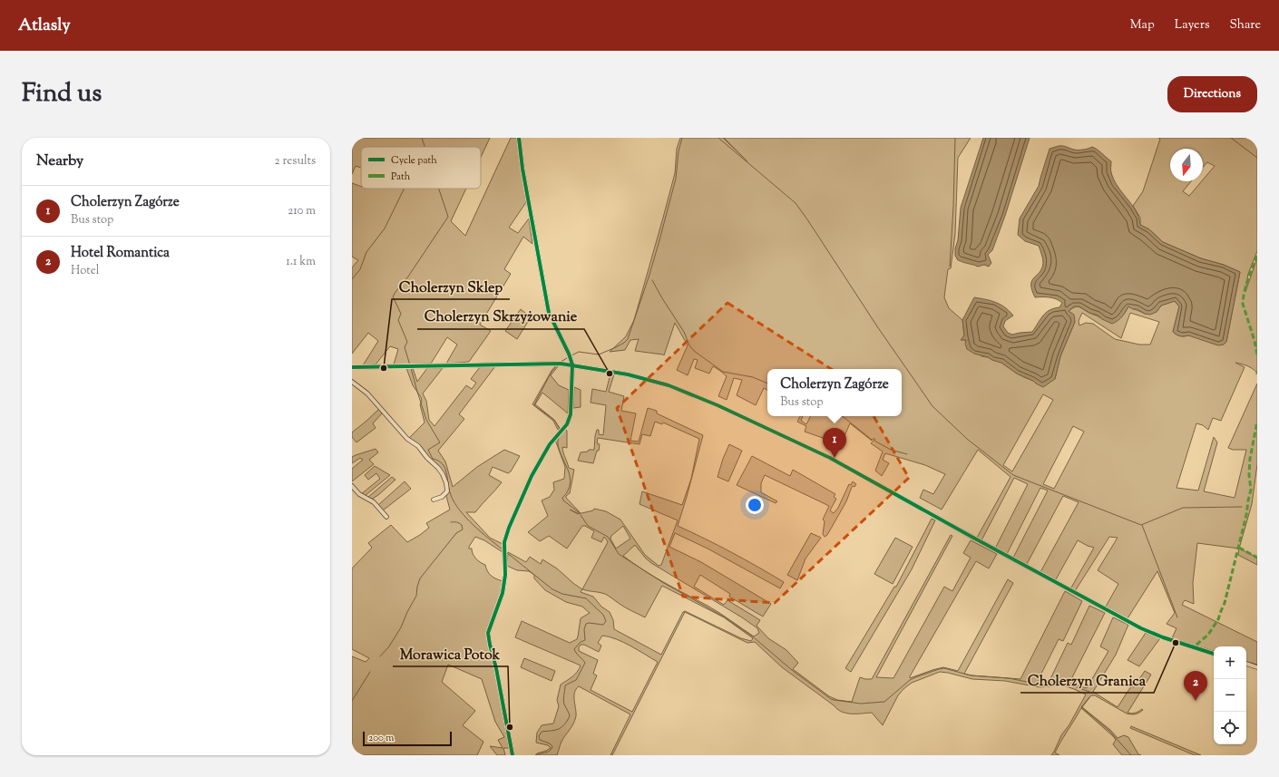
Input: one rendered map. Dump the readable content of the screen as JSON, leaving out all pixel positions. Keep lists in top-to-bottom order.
{
  "places": [
    "Cholerzyn Sklep",
    "Cholerzyn Skrzyżowanie",
    "Cholerzyn Granica",
    "Morawica Potok"
  ],
  "legend": ["Cycle path", "Path"],
  "scale_bar": "200 m",
  "north": "bottom",
  "page": {
    "header": "Atlasly",
    "nav": ["Map", "Layers", "Share"],
    "title": "Find us",
    "buttons": "Directions",
    "heading": ["Nearby", "2 results"],
    "list": [
      {
        "mark": "1",
        "name": "Cholerzyn Zagórze",
        "note": "Bus stop",
        "value": "210 m"
      },
      {
        "mark": "2",
        "name": "Hotel Romantica",
        "note": "Hotel",
        "value": "1.1 km"
      }
    ],
    "popup": ["Cholerzyn Zagórze", "Bus stop"],
    "pins": ["1", "2"],
    "map_buttons": ["+", "−"],
    "scale": "200 m"
  }
}
